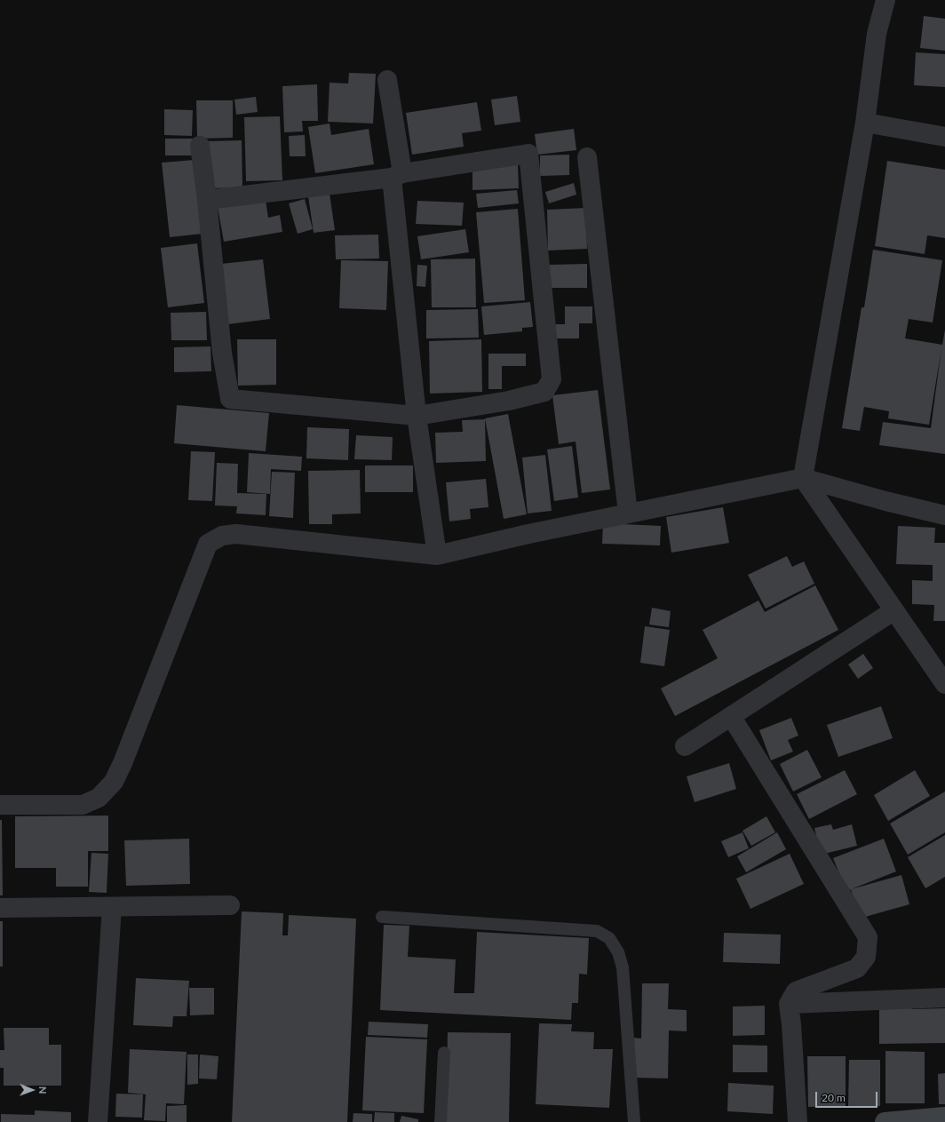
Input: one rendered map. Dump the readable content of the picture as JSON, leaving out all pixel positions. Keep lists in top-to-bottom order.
{
  "scale_bar": "20 m",
  "north": "right"
}
